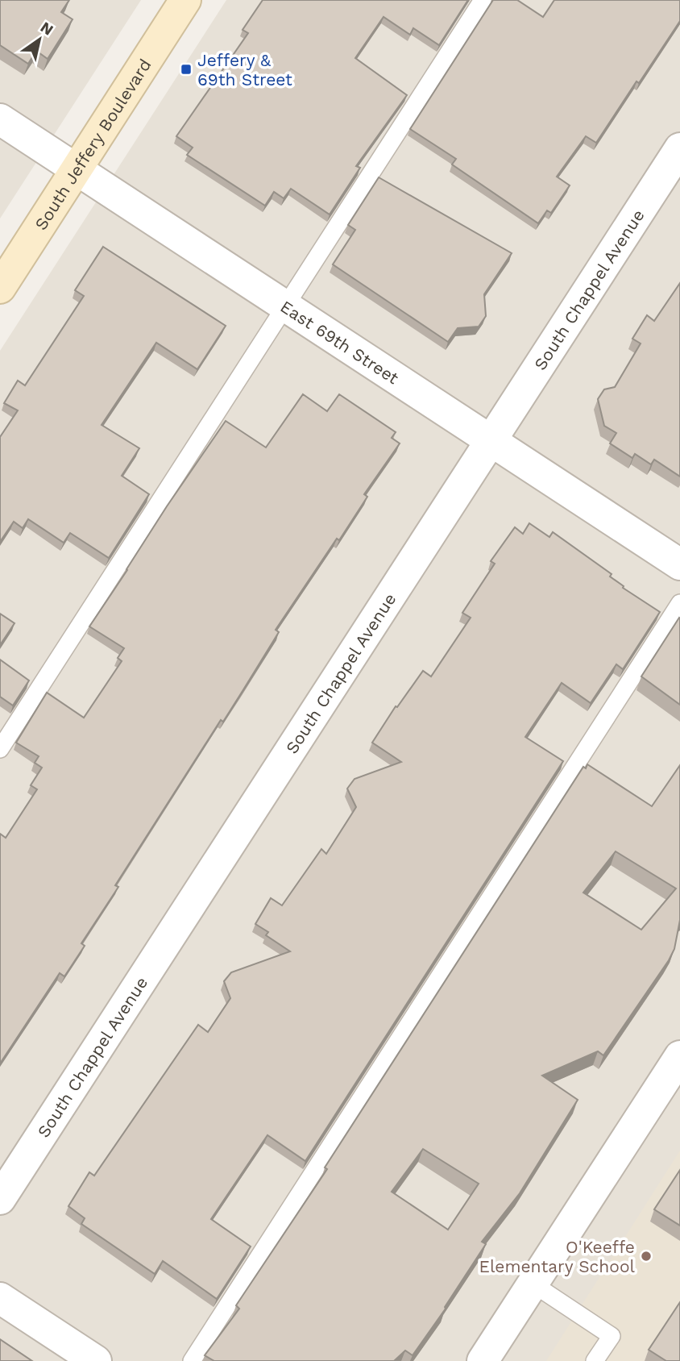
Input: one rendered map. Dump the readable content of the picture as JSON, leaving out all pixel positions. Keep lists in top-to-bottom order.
{
  "streets": {
    "street": ["South Jeffery Boulevard", "South Chappel Avenue", "East 69th Street"]
  },
  "crossings": [
    ["South Jeffery Boulevard", "East 69th Street"],
    ["South Chappel Avenue", "East 69th Street"]
  ],
  "places": {
    "transit": ["Jeffery & 69th Street"],
    "other": ["O'Keeffe Elementary School"]
  },
  "north": "top right"
}
